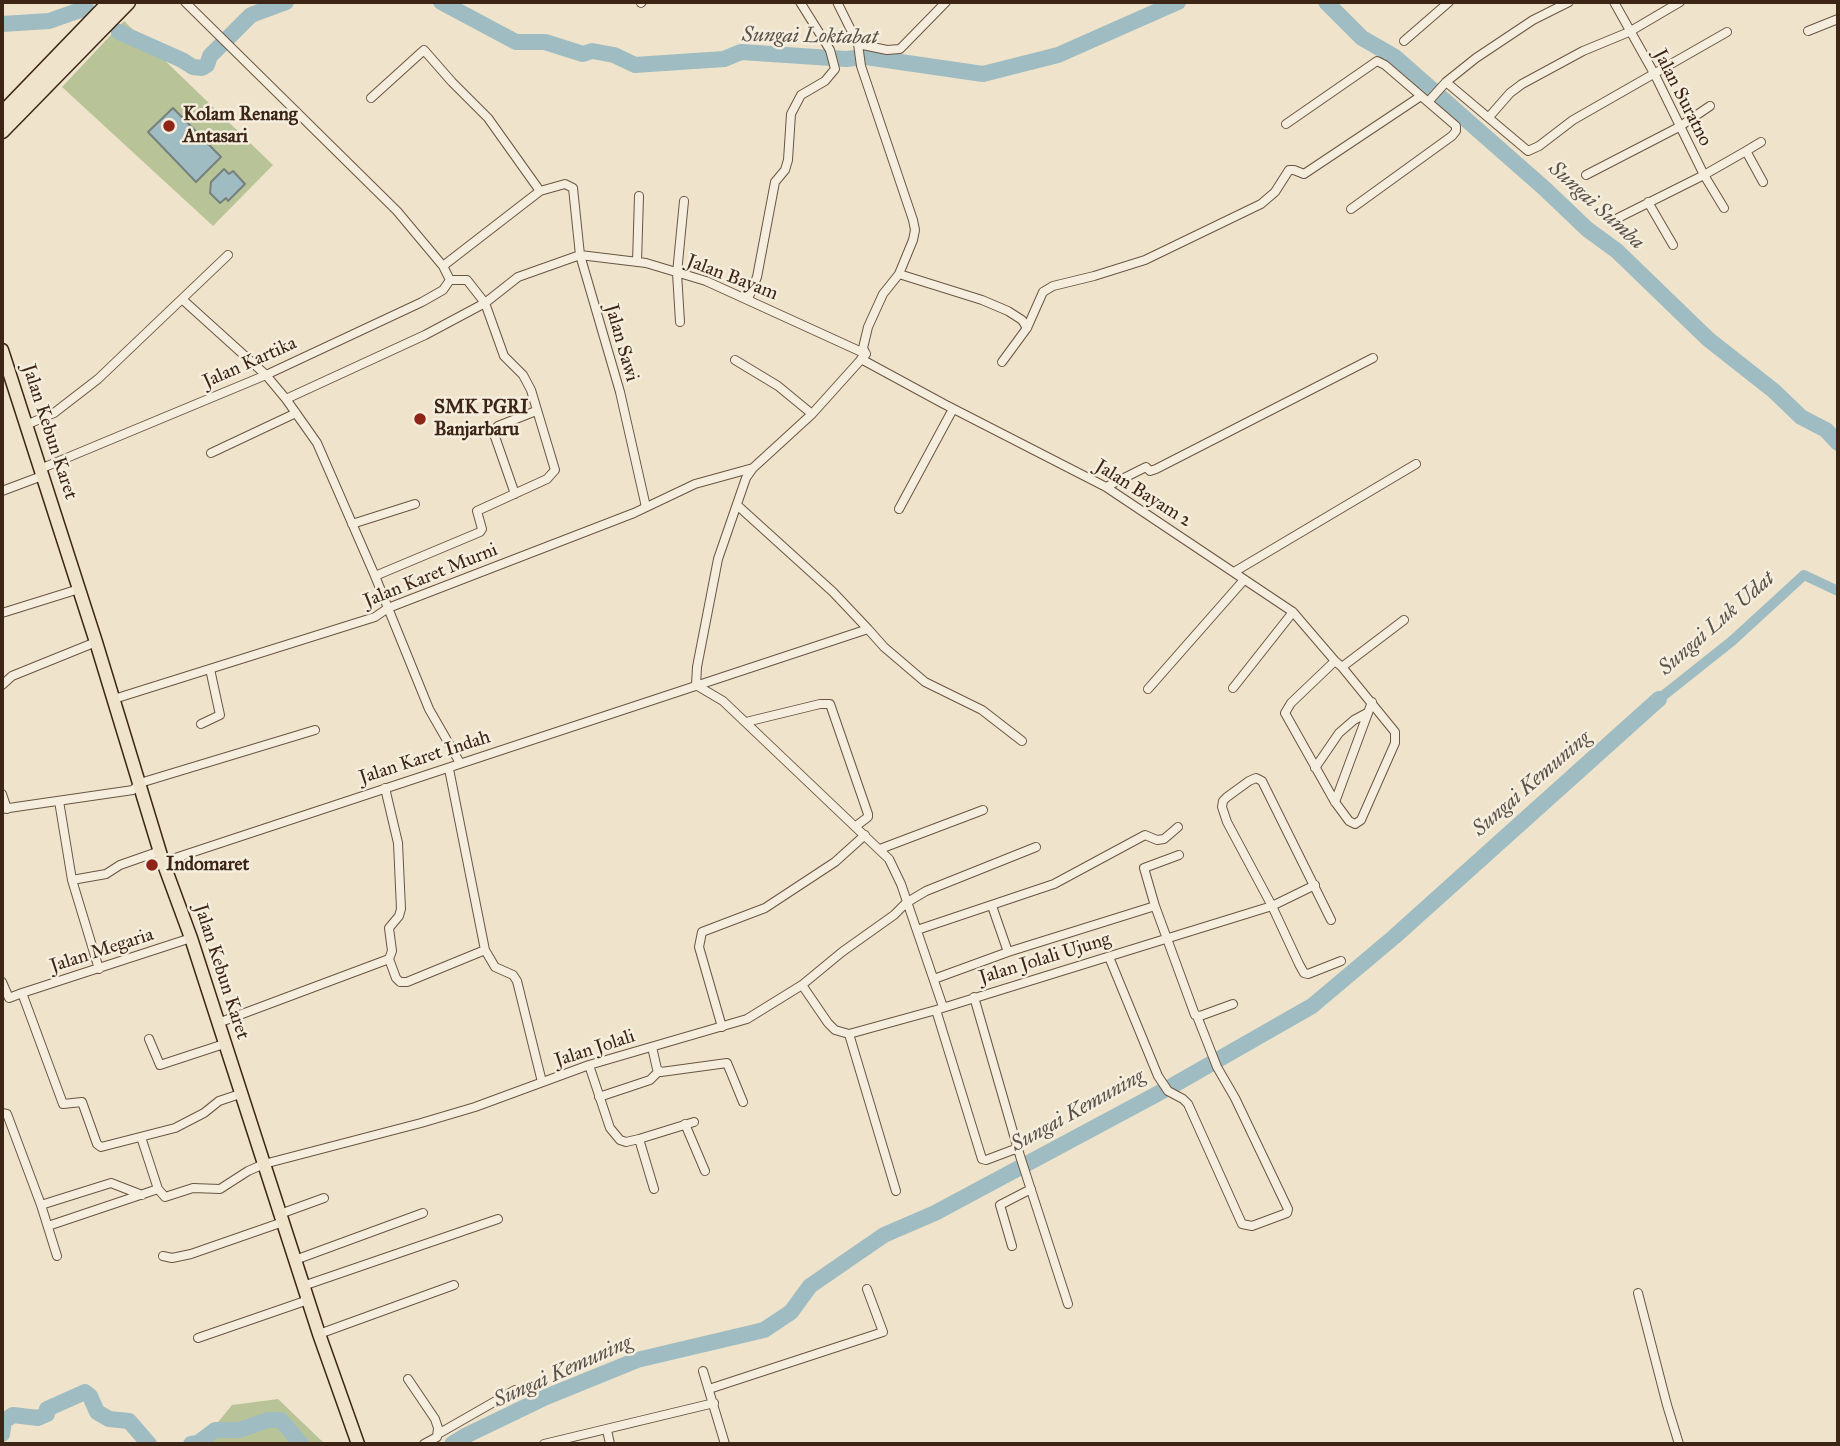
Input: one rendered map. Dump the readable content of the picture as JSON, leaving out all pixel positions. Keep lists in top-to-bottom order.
{
  "streets": {
    "main road": ["Jalan Kebun Karet"],
    "street": [
      "Jalan Suratno",
      "Jalan Bayam",
      "Jalan Sawi",
      "Jalan Kartika",
      "Jalan Bayam 2",
      "Jalan Karet Murni",
      "Jalan Karet Indah",
      "Jalan Megaria",
      "Jalan Jolali Ujung",
      "Jalan Jolali"
    ]
  },
  "crossings": [
    ["Jalan Bayam", "Jalan Sawi"],
    ["Jalan Bayam", "Jalan Bayam 2"],
    ["Jalan Sawi", "Jalan Karet Murni"],
    ["Jalan Kartika", "Jalan Kebun Karet"],
    ["Jalan Kebun Karet", "Jalan Karet Murni"],
    ["Jalan Kebun Karet", "Jalan Karet Indah"],
    ["Jalan Kebun Karet", "Jalan Megaria"],
    ["Jalan Kebun Karet", "Jalan Jolali"]
  ],
  "water": [
    "Sungai Loktabat",
    "Sungai Sumba",
    "Sungai Luk Udat",
    "Sungai Kemuning"
  ],
  "places": ["Kolam Renang Antasari", "SMK PGRI Banjarbaru", "Indomaret"]
}
